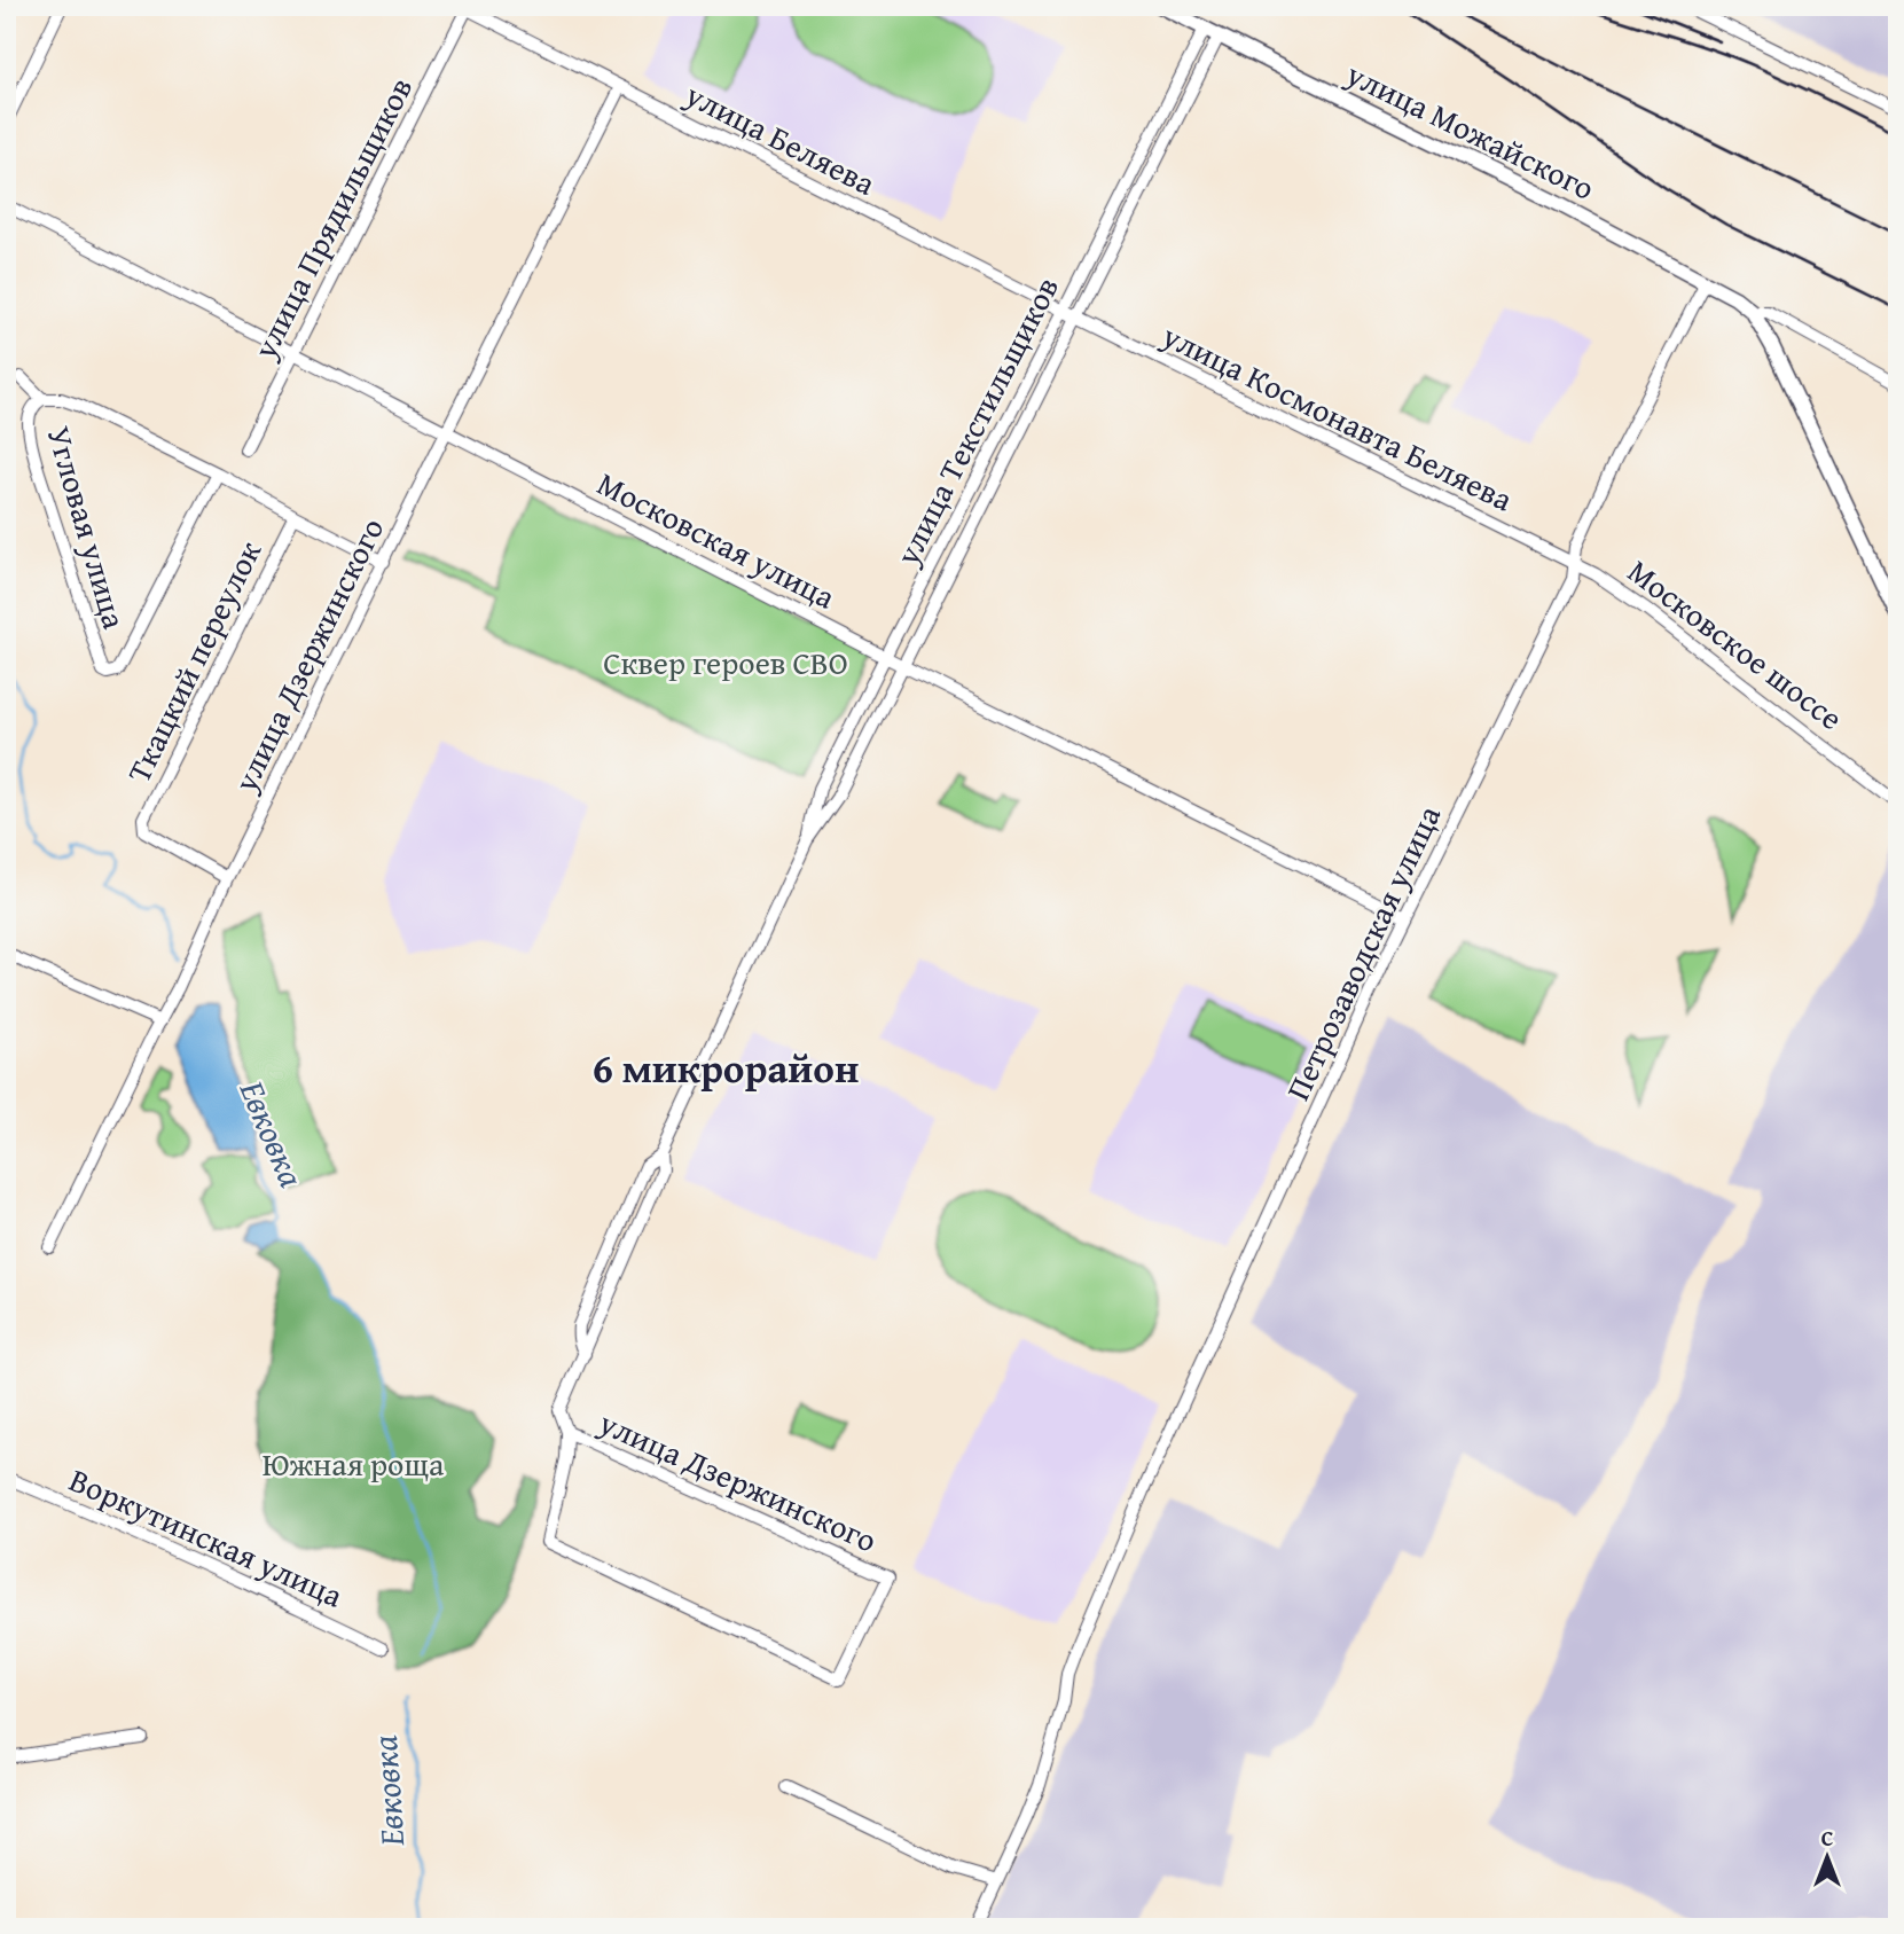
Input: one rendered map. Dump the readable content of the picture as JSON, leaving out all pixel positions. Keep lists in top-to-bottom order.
{
  "streets": {
    "main road": ["улица Можайского"],
    "street": [
      "улица Беляева",
      "улица Прядильщиков",
      "улица Космонавта Беляева",
      "улица Текстильщиков",
      "Угловая улица",
      "Московская улица",
      "Московское шоссе",
      "улица Дзержинского",
      "Ткацкий переулок",
      "Петрозаводская улица",
      "Воркутинская улица"
    ]
  },
  "crossings": [
    ["улица Можайского", "улица Текстильщиков"],
    ["улица Можайского", "Петрозаводская улица"],
    ["улица Беляева", "улица Прядильщиков"],
    ["улица Беляева", "улица Космонавта Беляева"],
    ["улица Беляева", "улица Текстильщиков"],
    ["улица Беляева", "улица Дзержинского"],
    ["улица Прядильщиков", "Московская улица"],
    ["улица Космонавта Беляева", "улица Текстильщиков"],
    ["улица Космонавта Беляева", "Московское шоссе"],
    ["улица Космонавта Беляева", "Петрозаводская улица"],
    ["улица Текстильщиков", "Московская улица"],
    ["улица Текстильщиков", "улица Дзержинского"],
    ["Московская улица", "улица Дзержинского"],
    ["Московская улица", "Петрозаводская улица"],
    ["Московское шоссе", "Петрозаводская улица"],
    ["улица Дзержинского", "Ткацкий переулок"]
  ],
  "districts": ["6 микрорайон"],
  "water": ["Евковка"],
  "parks": ["Сквер героев СВО", "Южная роща"],
  "north": "top"
}
